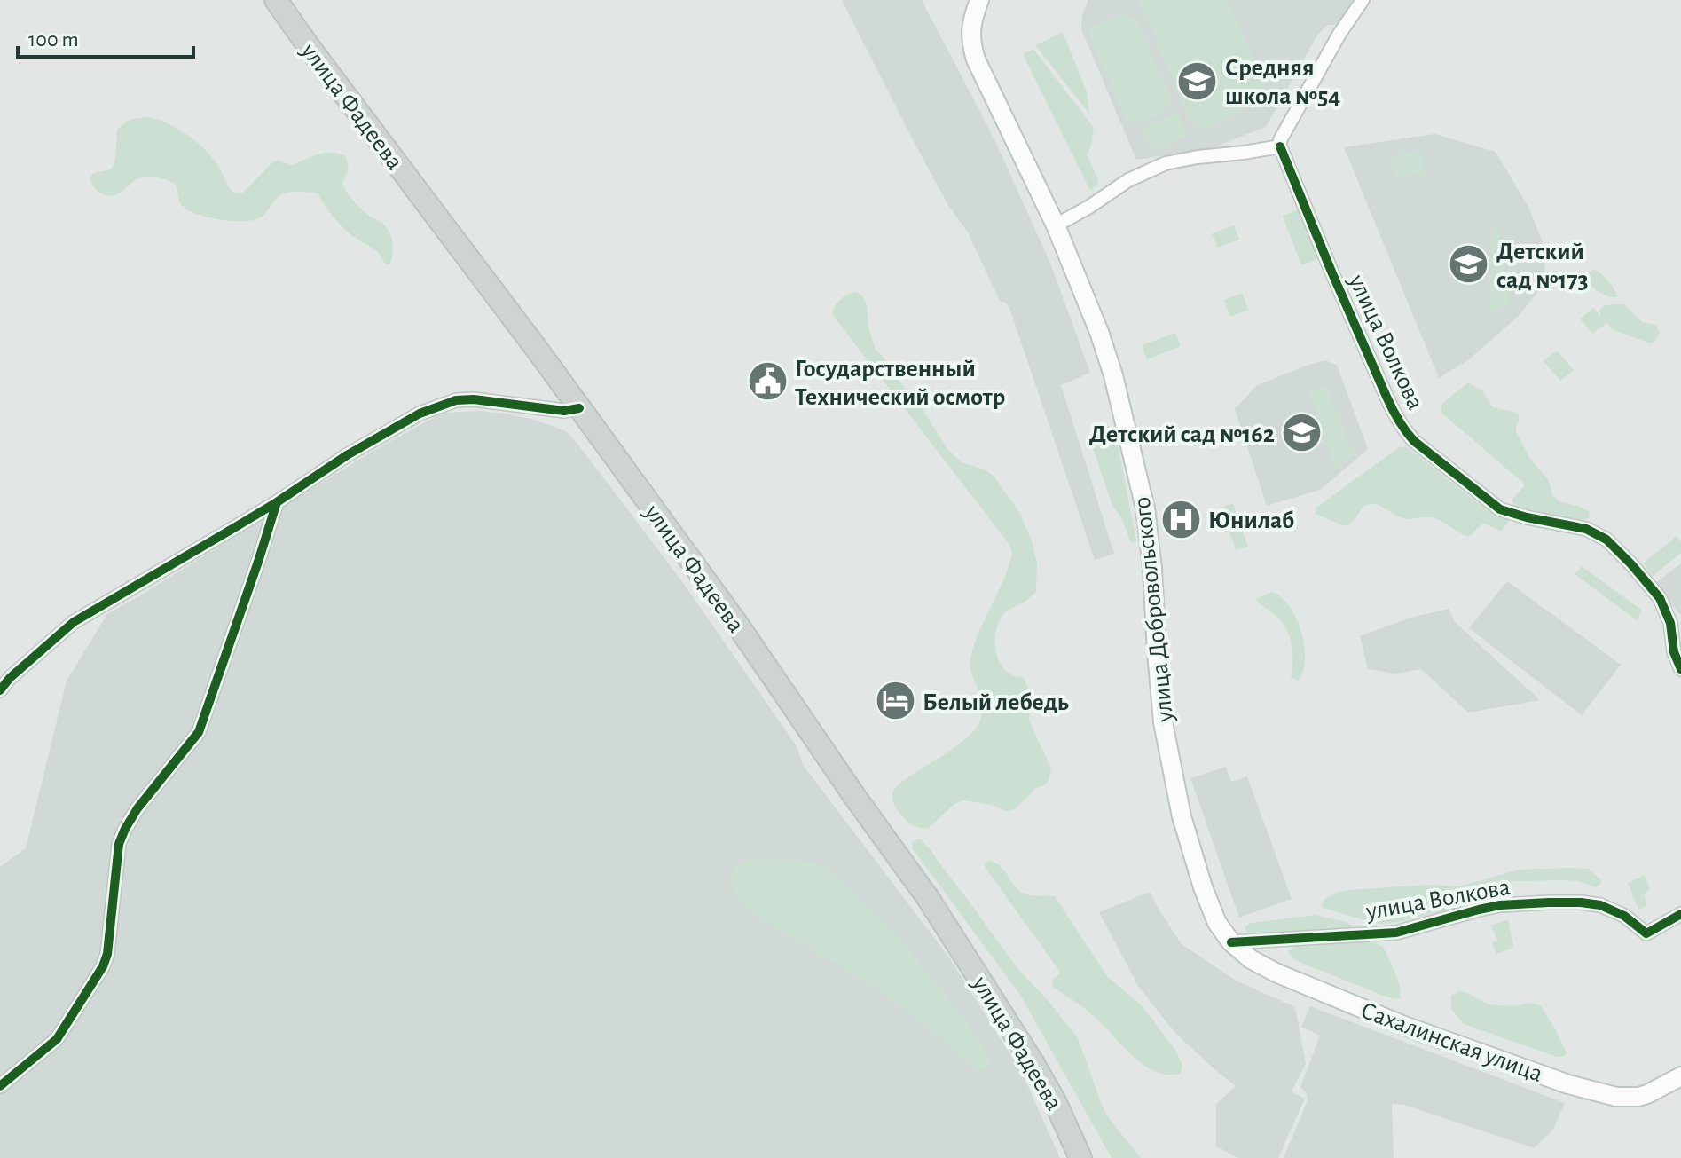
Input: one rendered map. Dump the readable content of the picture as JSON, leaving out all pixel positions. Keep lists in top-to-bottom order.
{
  "streets": {
    "main road": ["улица Фадеева", "улица Добровольского", "Сахалинская улица"],
    "street": ["улица Волкова"]
  },
  "crossings": [
    ["улица Волкова", "улица Добровольского"],
    ["улица Волкова", "Сахалинская улица"],
    ["улица Добровольского", "Сахалинская улица"]
  ],
  "places": {
    "school or university": ["Средняя школа №54", "Детский сад №173", "Детский сад №162"],
    "public building": ["Государственный Технический осмотр"],
    "hospital": ["Юнилаб"],
    "hotel": ["Белый лебедь"]
  },
  "scale_bar": "100 m"
}
